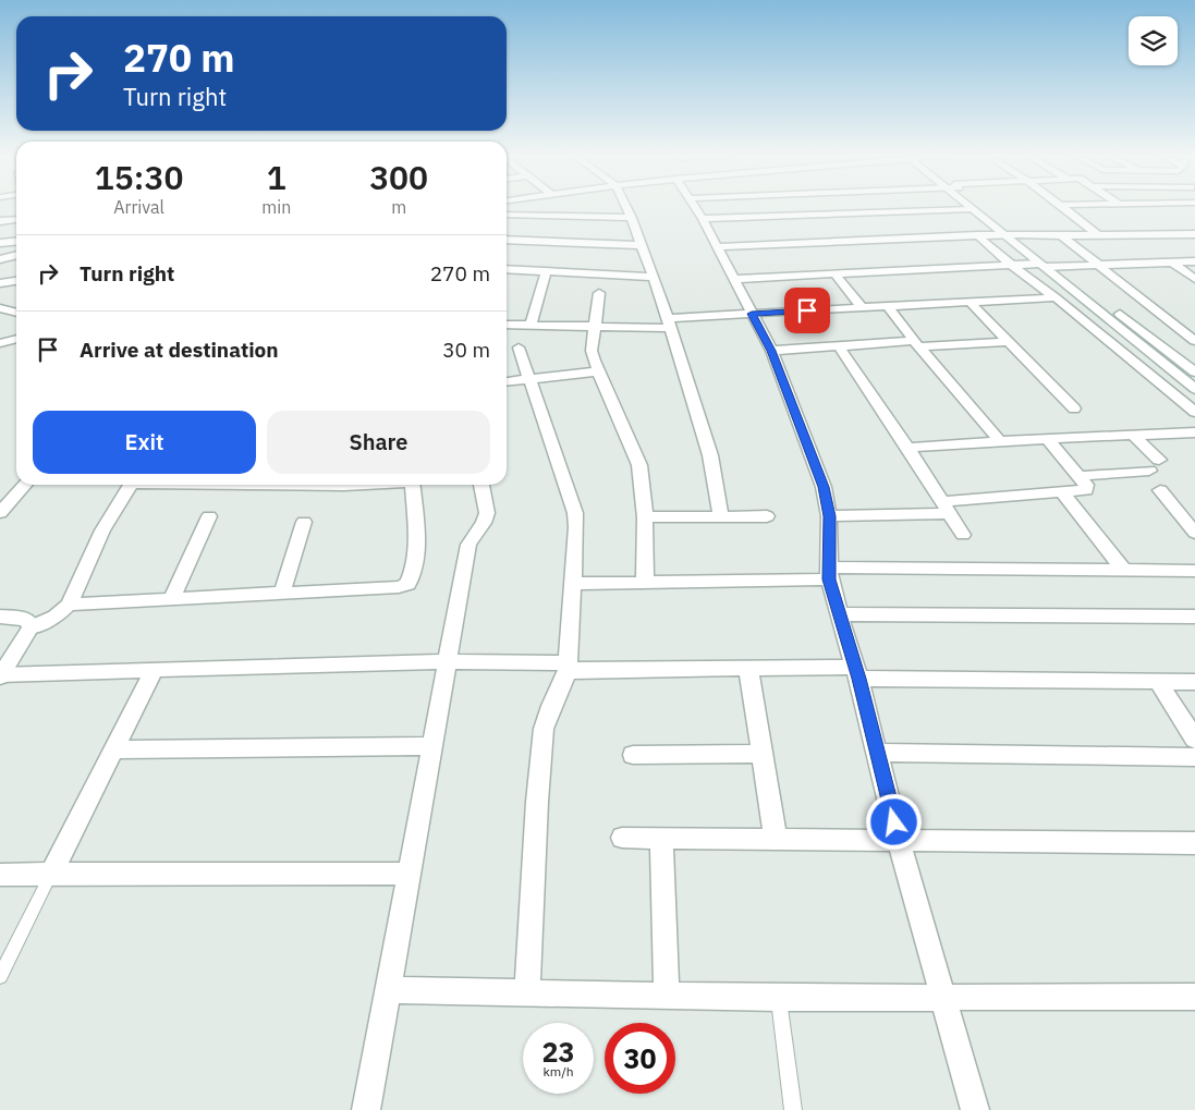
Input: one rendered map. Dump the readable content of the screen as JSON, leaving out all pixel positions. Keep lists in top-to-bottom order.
{
  "page": {
    "turn": ["270 m", "Turn right"],
    "eta": [
      "15:30",
      "Arrival",
      "1",
      "min",
      "300",
      "m"
    ],
    "list": [
      {
        "name": "Turn right",
        "value": "270 m"
      },
      {
        "name": "Arrive at destination",
        "value": "30 m"
      }
    ],
    "buttons": ["Exit", "Share"],
    "speed": "23 km/h",
    "limit": "30"
  }
}
